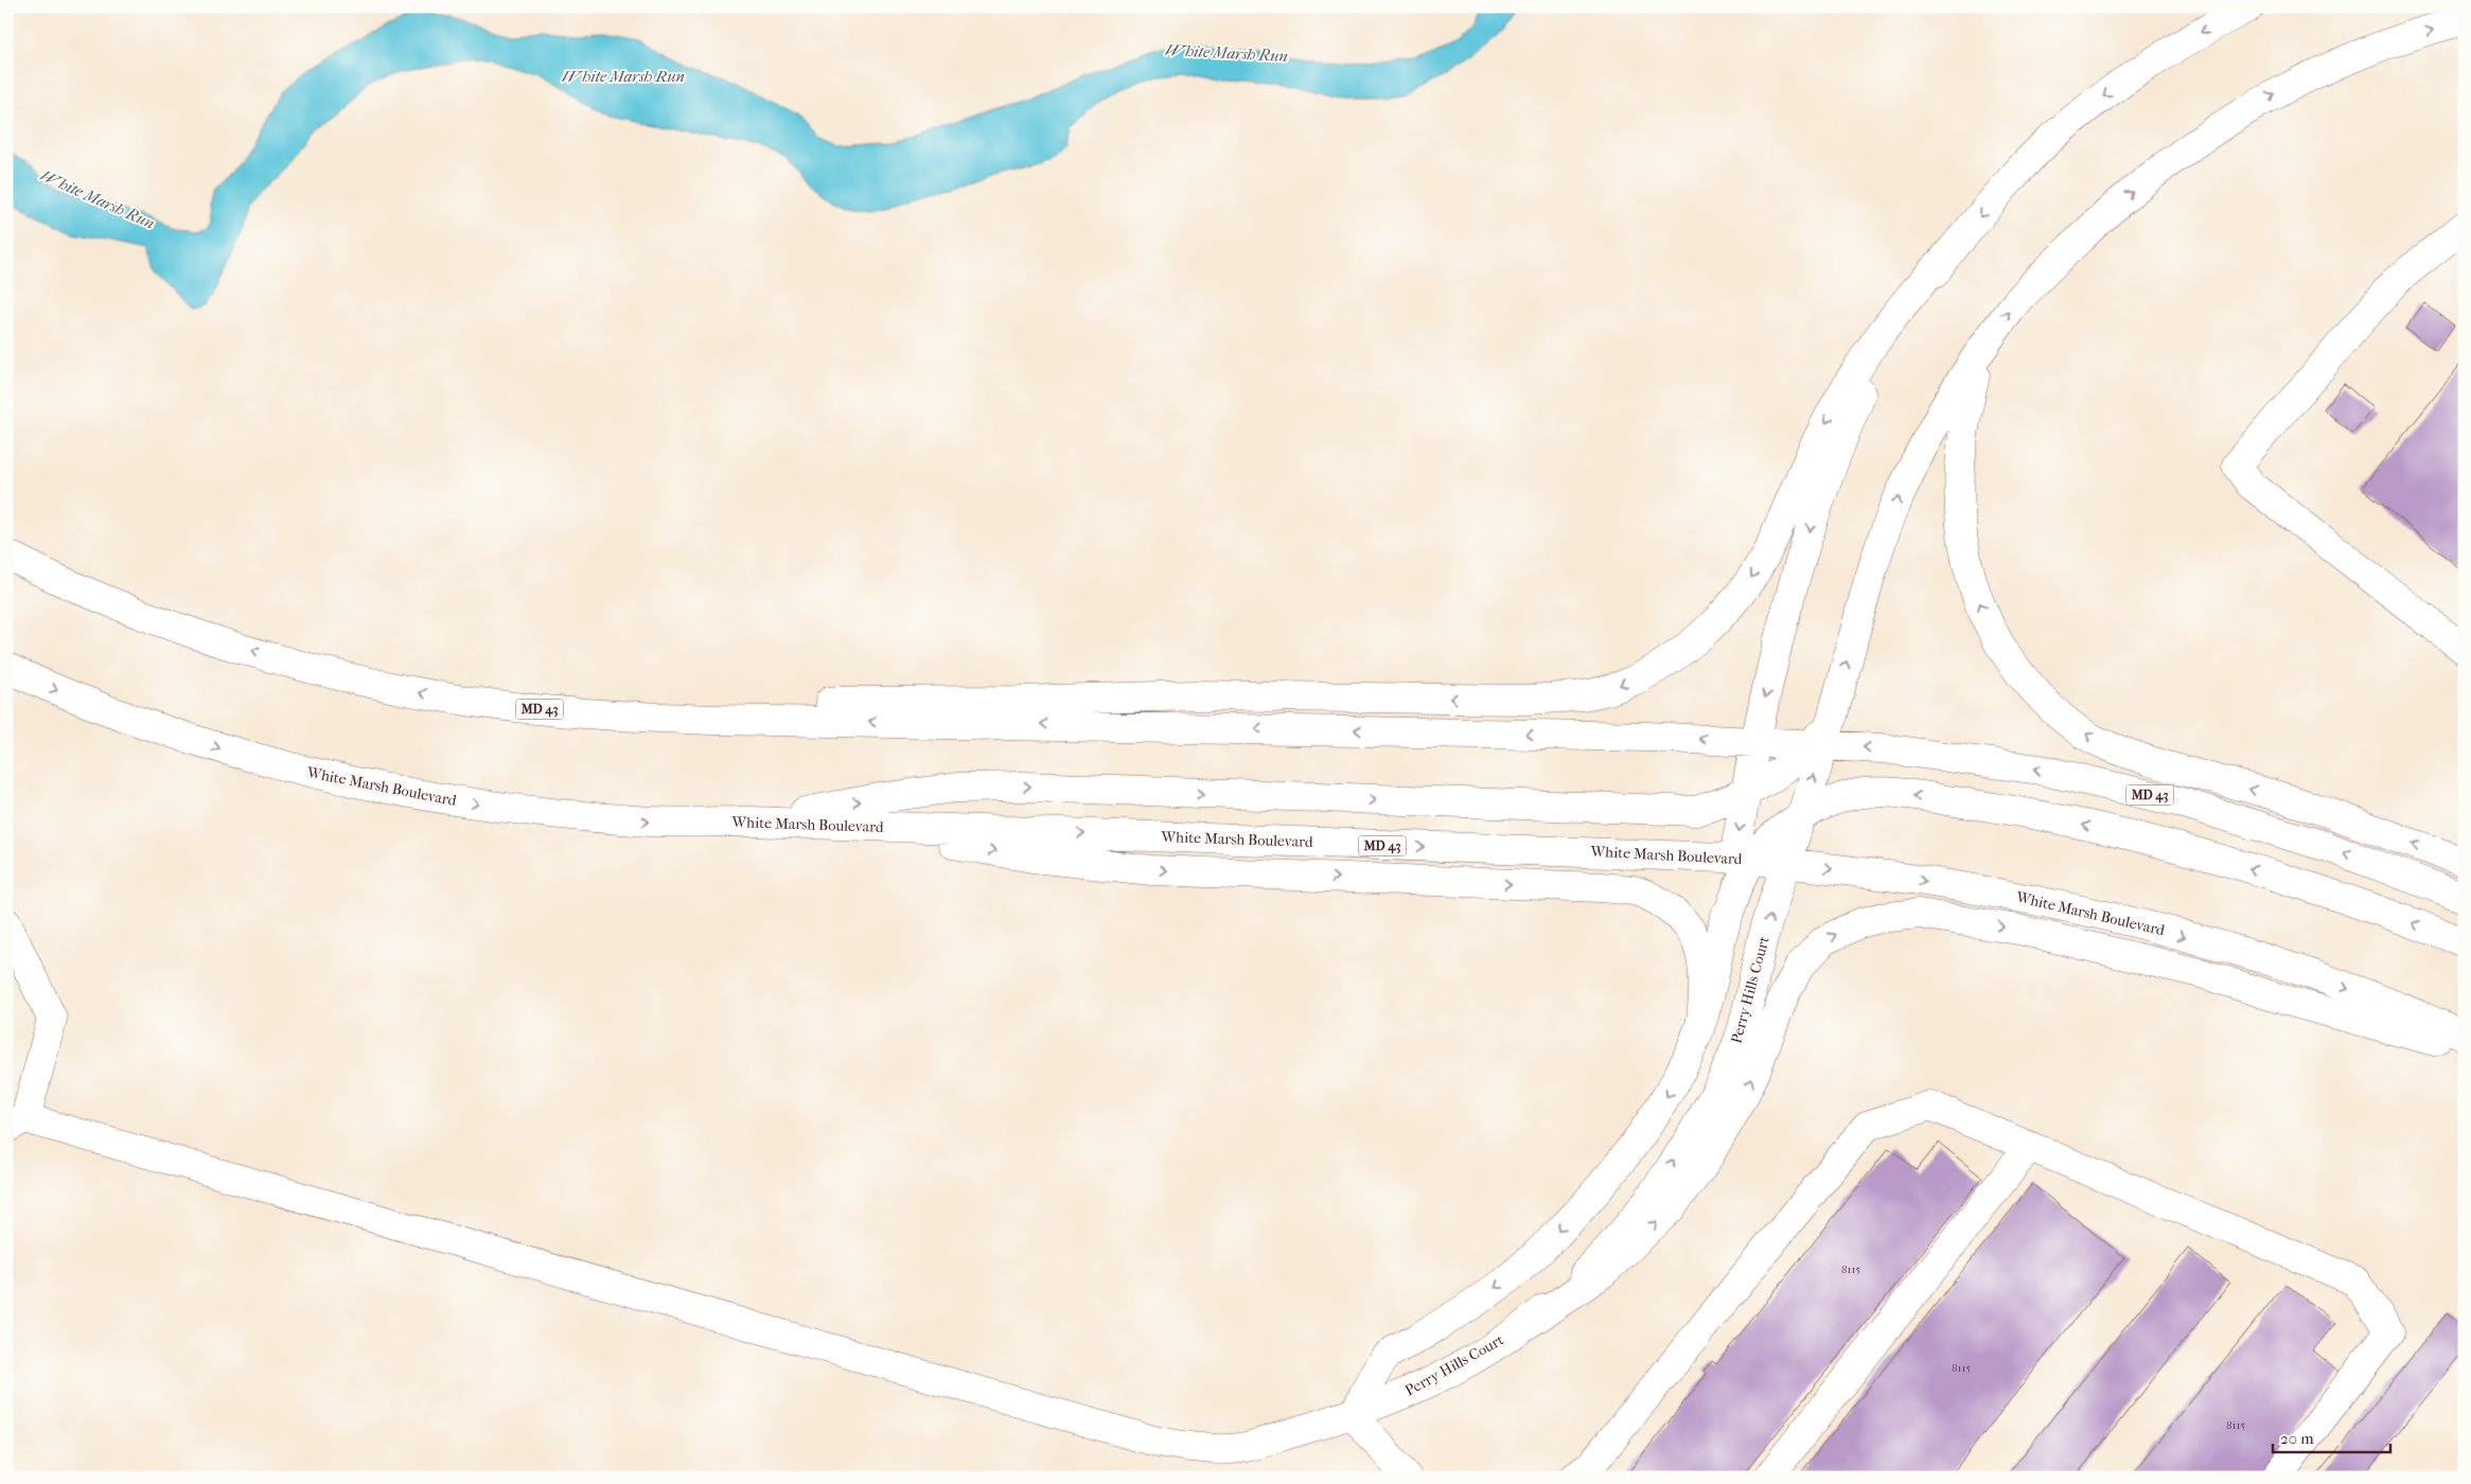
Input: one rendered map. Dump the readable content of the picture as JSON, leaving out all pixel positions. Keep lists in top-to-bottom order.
{
  "streets": {
    "main road": ["MD 43", "White Marsh Boulevard", "Perry Hills Court"]
  },
  "crossings": [
    ["MD 43", "Perry Hills Court"],
    ["White Marsh Boulevard", "Perry Hills Court"]
  ],
  "water": ["White Marsh Run"],
  "house_numbers": ["8115", "8115", "8115"],
  "scale_bar": "20 m"
}
